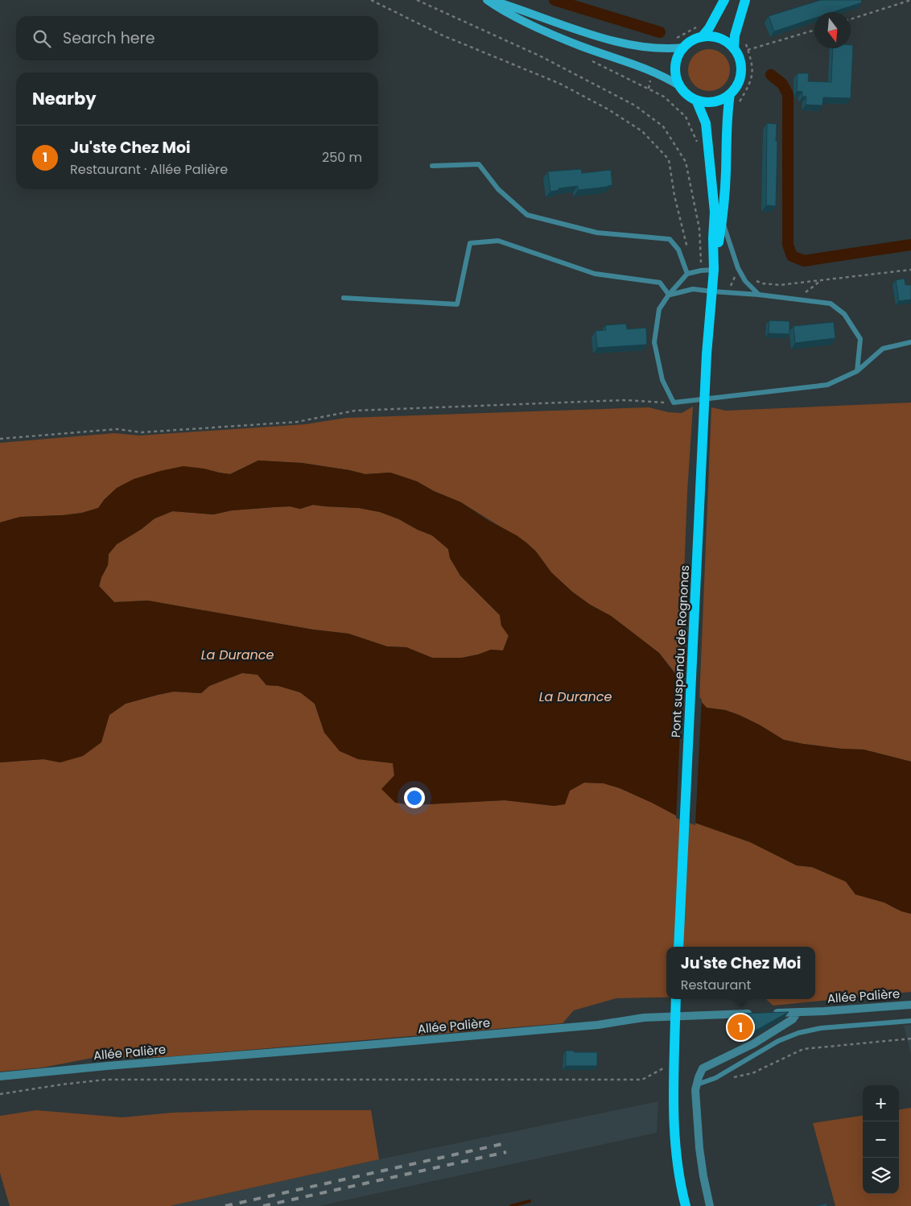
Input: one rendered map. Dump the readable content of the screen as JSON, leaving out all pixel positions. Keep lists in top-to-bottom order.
{
  "streets": {
    "main road": ["Pont suspendu de Rognonas"],
    "street": ["Allée Palière"]
  },
  "water": ["La Durance"],
  "north": "bottom",
  "page": {
    "search": "Search here",
    "heading": "Nearby",
    "list": [
      {
        "mark": "1",
        "name": "Ju'ste Chez Moi",
        "note": "Restaurant · Allée Palière",
        "value": "250 m"
      }
    ],
    "popup": ["Ju'ste Chez Moi", "Restaurant"],
    "pins": "1",
    "map_buttons": ["+", "−"]
  }
}
